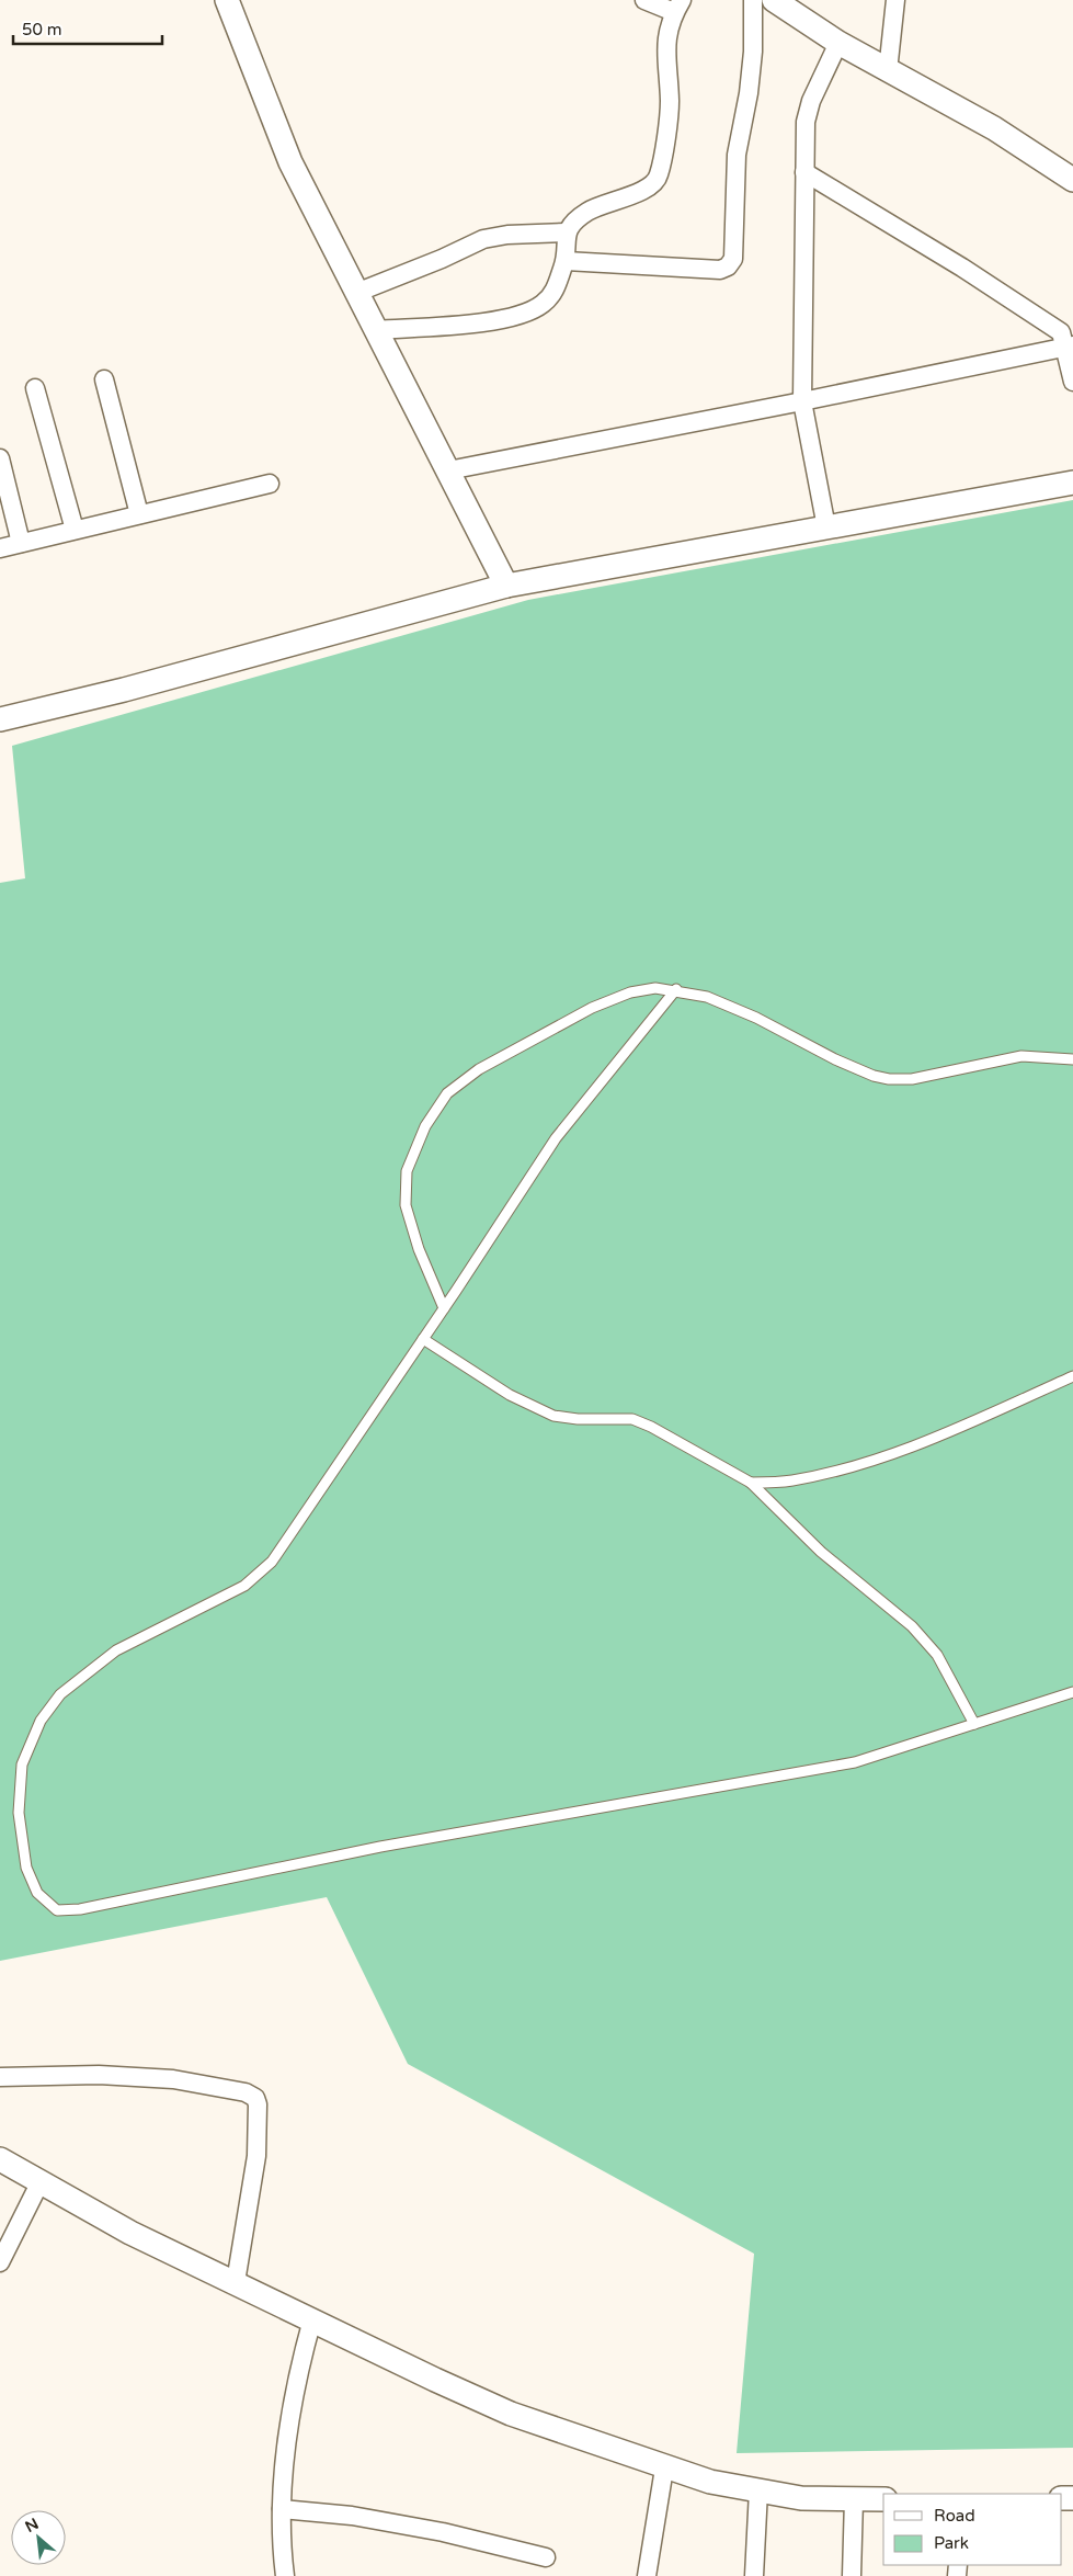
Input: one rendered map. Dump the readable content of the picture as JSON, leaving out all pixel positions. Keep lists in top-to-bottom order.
{
  "legend": ["Road", "Park"],
  "scale_bar": "50 m",
  "north": "top left"
}
